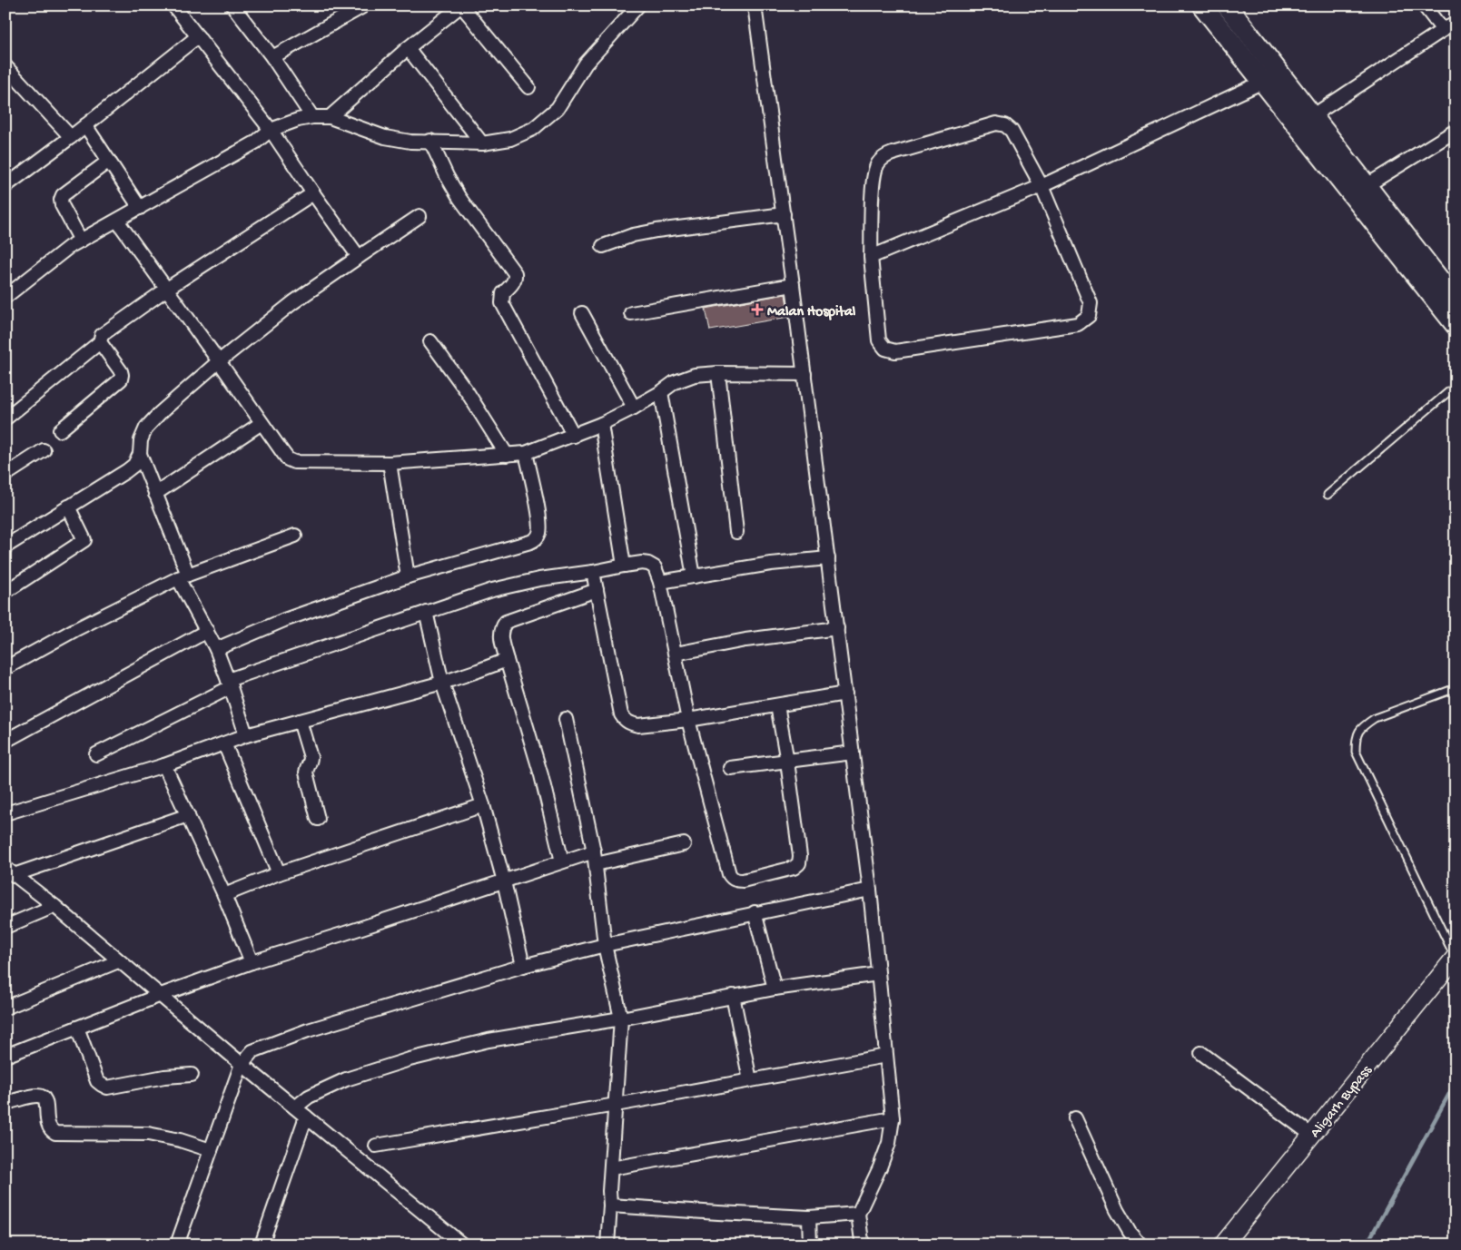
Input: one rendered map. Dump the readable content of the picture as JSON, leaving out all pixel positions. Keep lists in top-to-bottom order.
{
  "streets": {
    "main road": ["Aligarh Bypass"]
  },
  "places": {
    "health": ["Malan Hospital"]
  }
}
